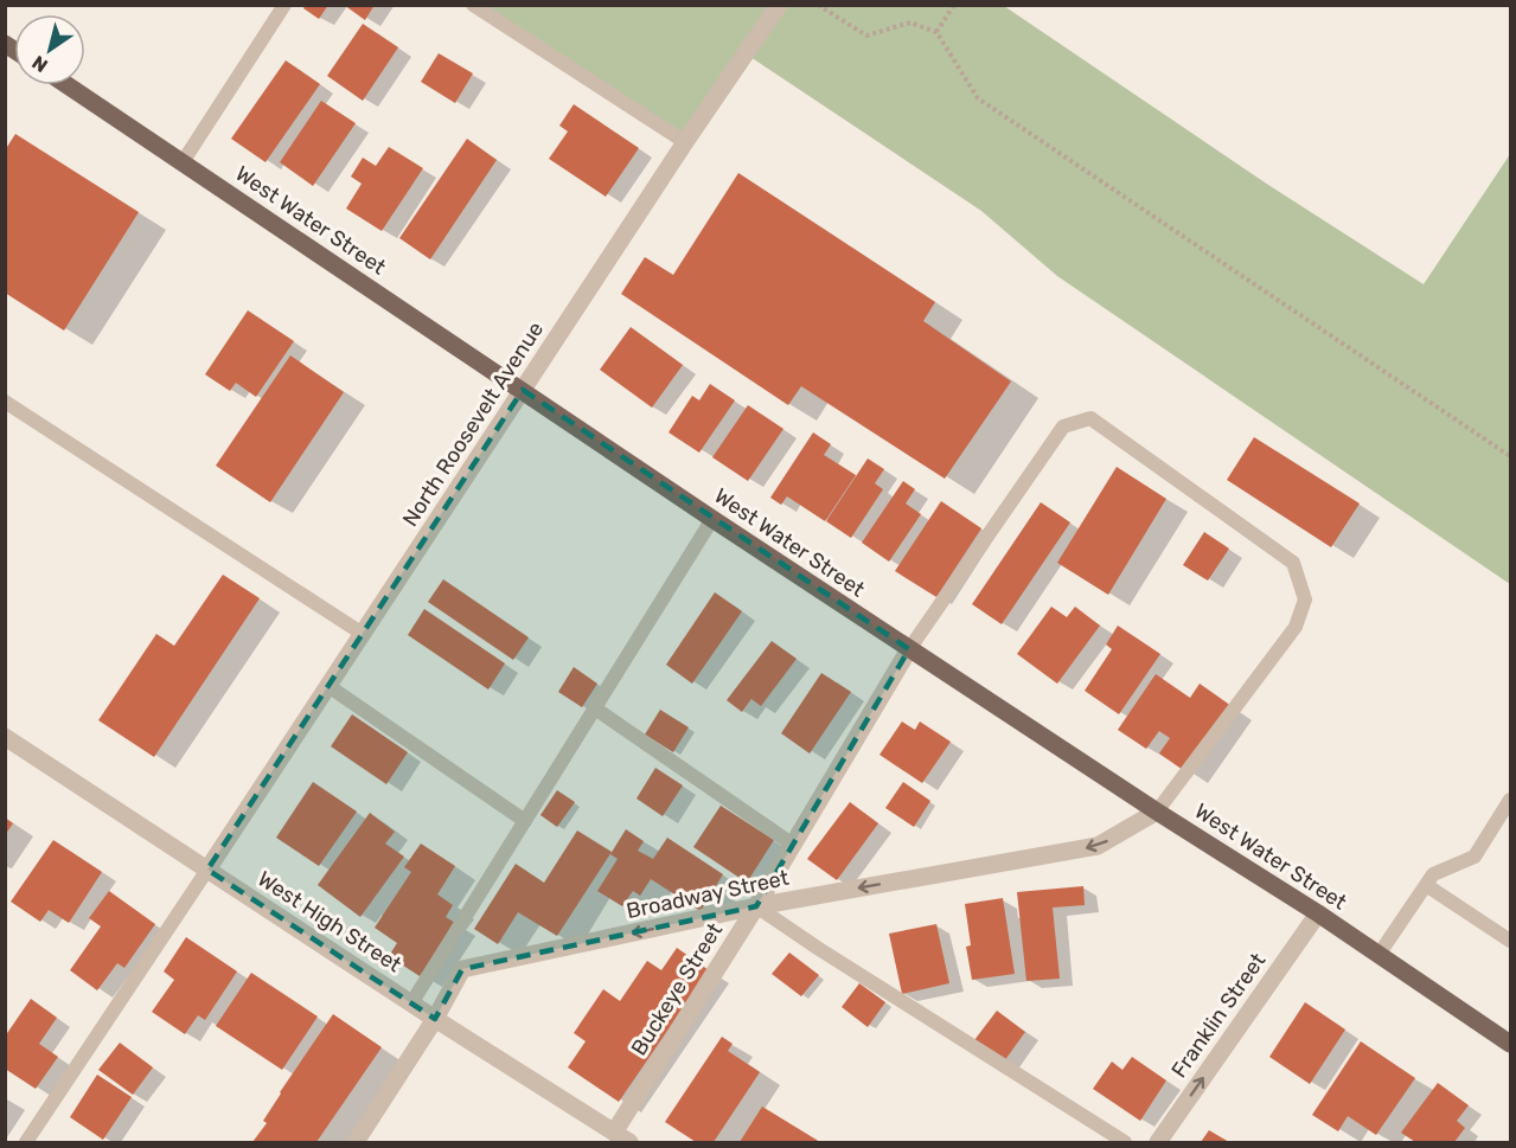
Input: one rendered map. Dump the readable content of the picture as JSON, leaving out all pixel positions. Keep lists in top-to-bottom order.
{
  "streets": {
    "main road": ["West Water Street"],
    "street": [
      "North Roosevelt Avenue",
      "Broadway Street",
      "West High Street",
      "Buckeye Street",
      "Franklin Street"
    ]
  },
  "crossings": [
    ["West Water Street", "North Roosevelt Avenue"],
    ["West Water Street", "Broadway Street"],
    ["West Water Street", "Buckeye Street"],
    ["West Water Street", "Franklin Street"],
    ["North Roosevelt Avenue", "West High Street"],
    ["Broadway Street", "West High Street"],
    ["Broadway Street", "Buckeye Street"],
    ["West High Street", "Buckeye Street"]
  ],
  "one_way": ["Broadway Street", "Franklin Street"],
  "north": "bottom left"
}
